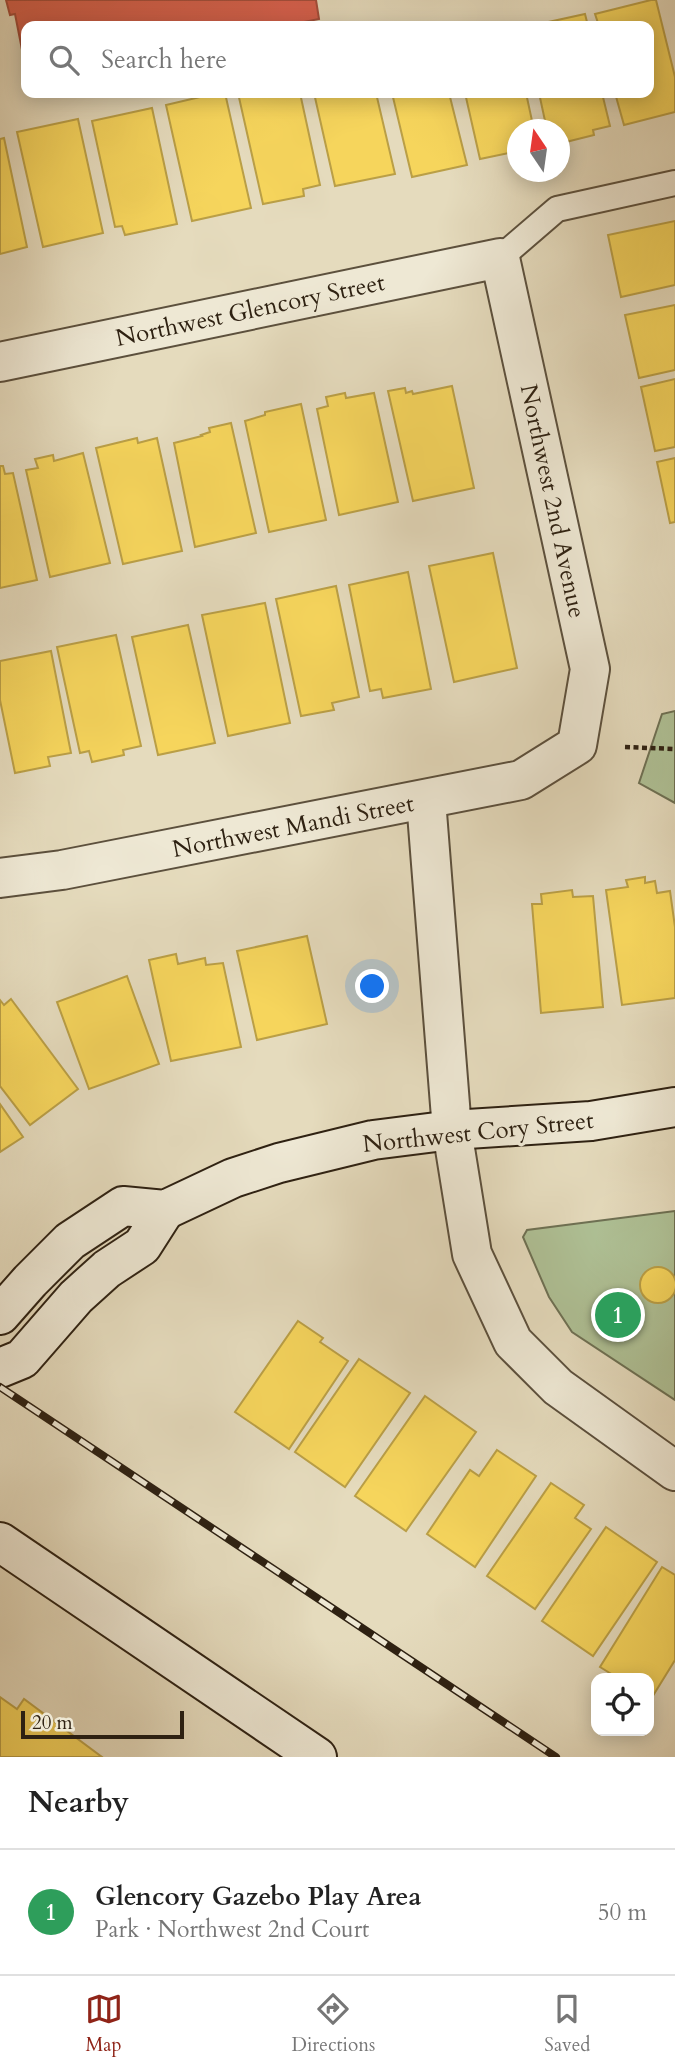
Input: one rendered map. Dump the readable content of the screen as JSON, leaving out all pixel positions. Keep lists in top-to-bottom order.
{
  "streets": {
    "street": [
      "Northwest Glencory Street",
      "Northwest 2nd Avenue",
      "Northwest Mandi Street",
      "Northwest Cory Street"
    ]
  },
  "crossings": [
    ["Northwest Glencory Street", "Northwest 2nd Avenue"],
    ["Northwest 2nd Avenue", "Northwest Mandi Street"]
  ],
  "scale_bar": "20 m",
  "north": "top",
  "page": {
    "search": "Search here",
    "pins": "1",
    "scale": "20 m",
    "heading": "Nearby",
    "list": [
      {
        "mark": "1",
        "name": "Glencory Gazebo Play Area",
        "note": "Park · Northwest 2nd Court",
        "value": "50 m"
      }
    ],
    "nav": ["Map", "Directions", "Saved"]
  }
}
